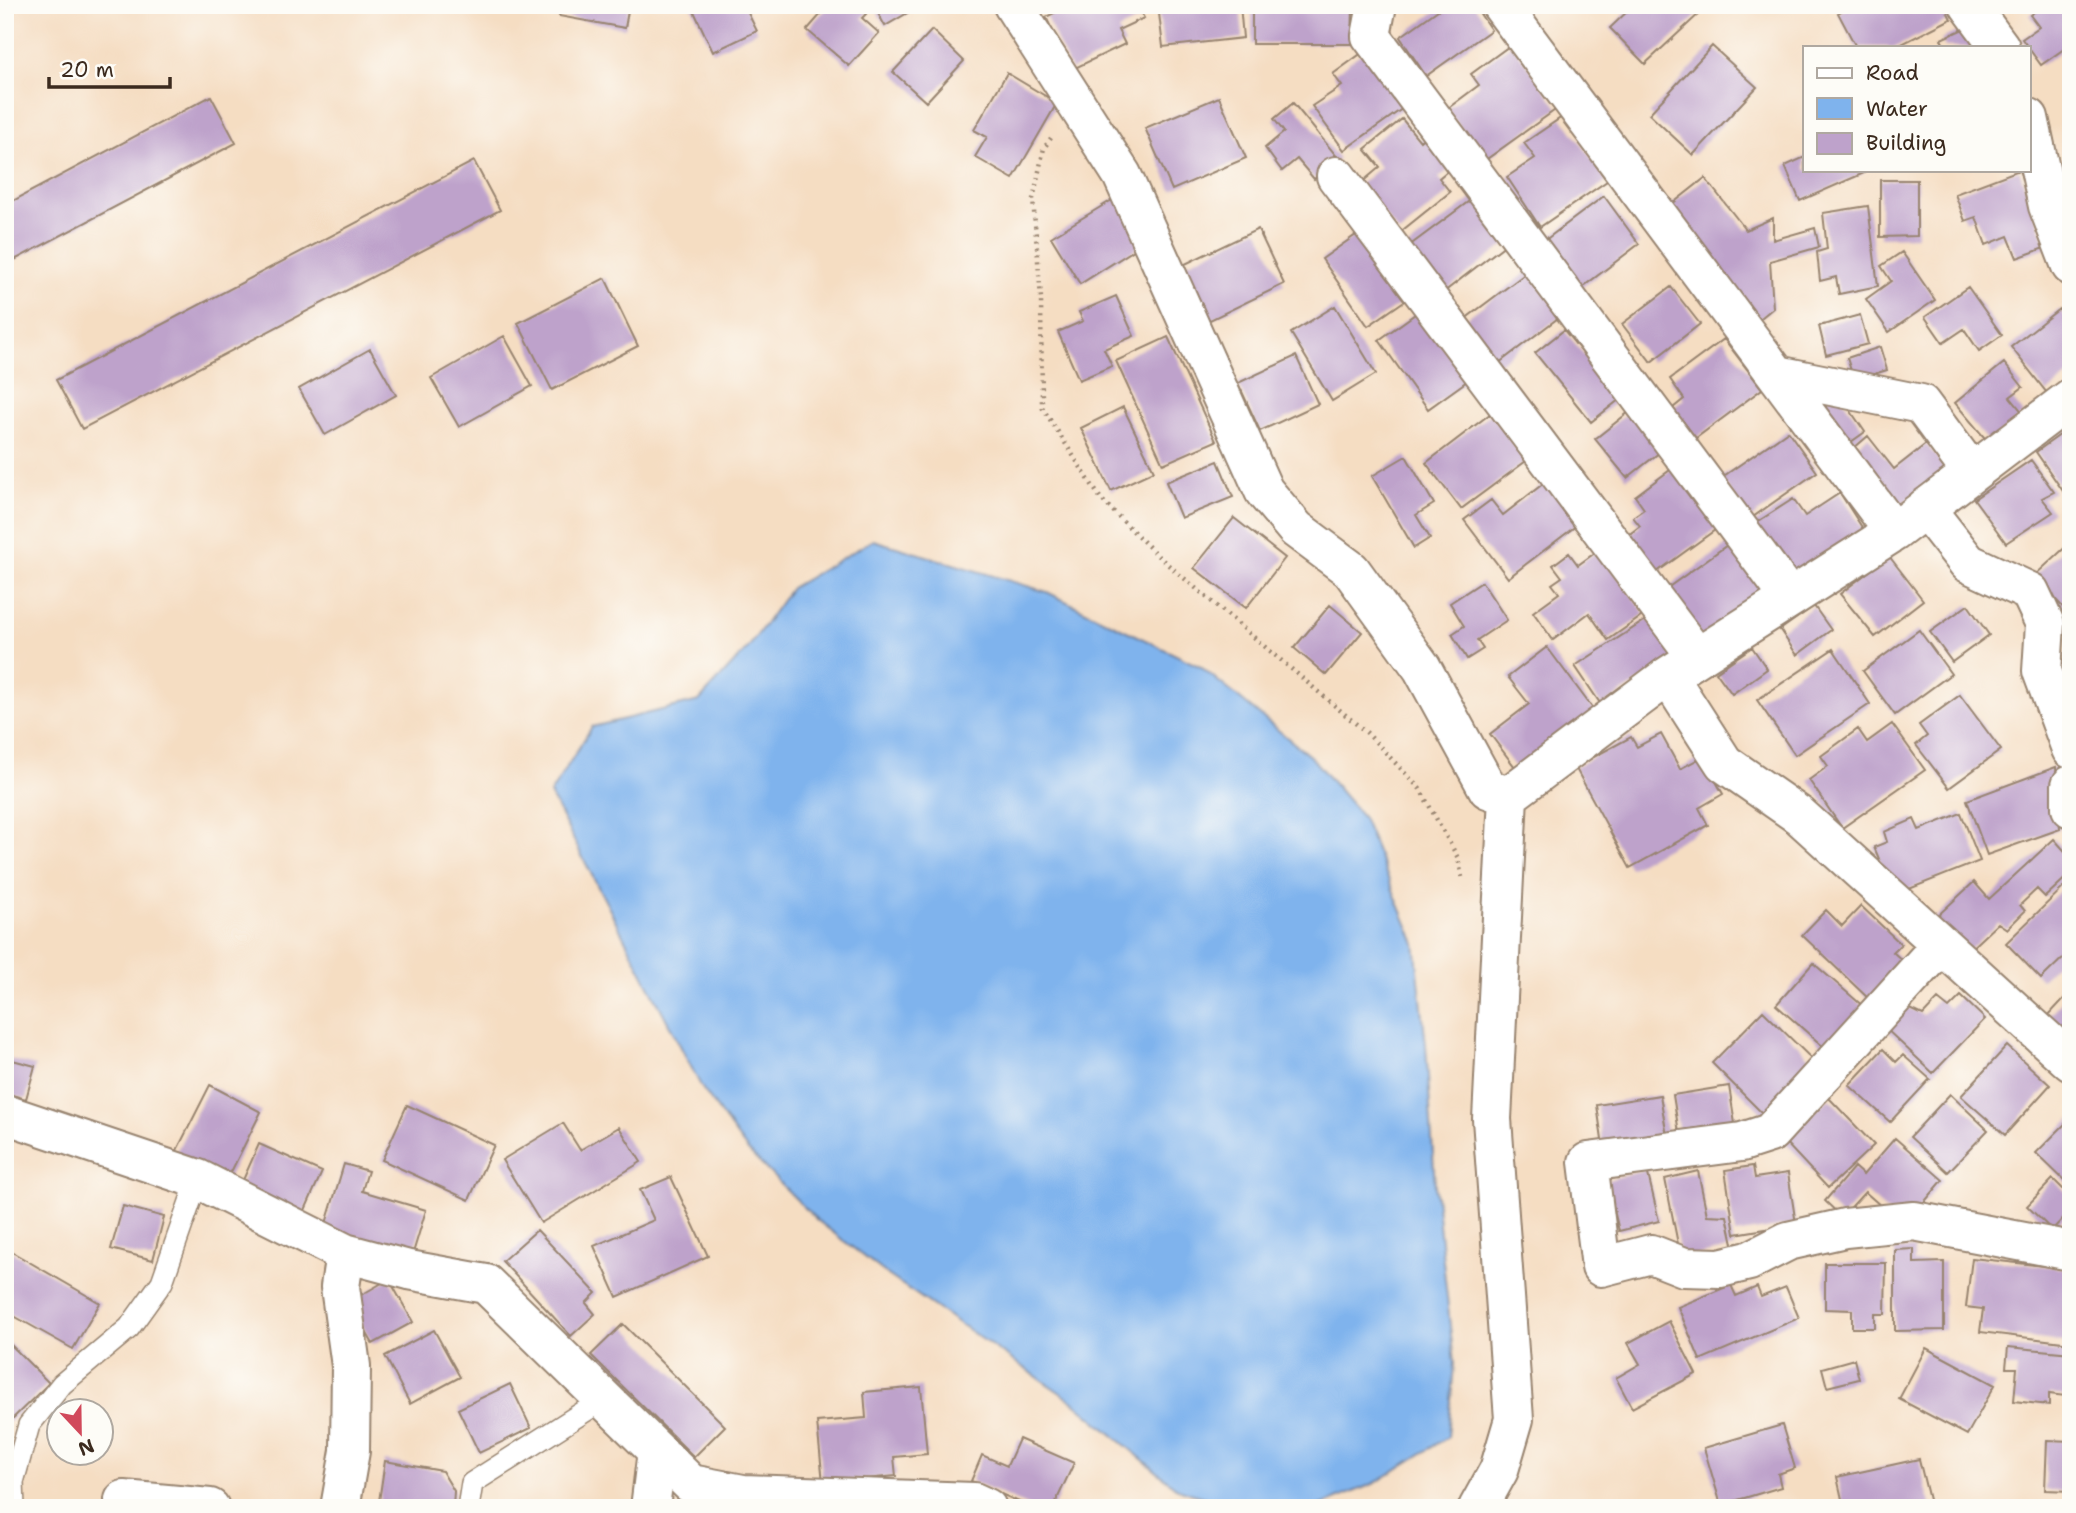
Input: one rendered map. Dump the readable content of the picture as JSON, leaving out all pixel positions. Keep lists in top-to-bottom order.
{
  "legend": ["Road", "Water", "Building"],
  "scale_bar": "20 m",
  "north": "bottom"
}
